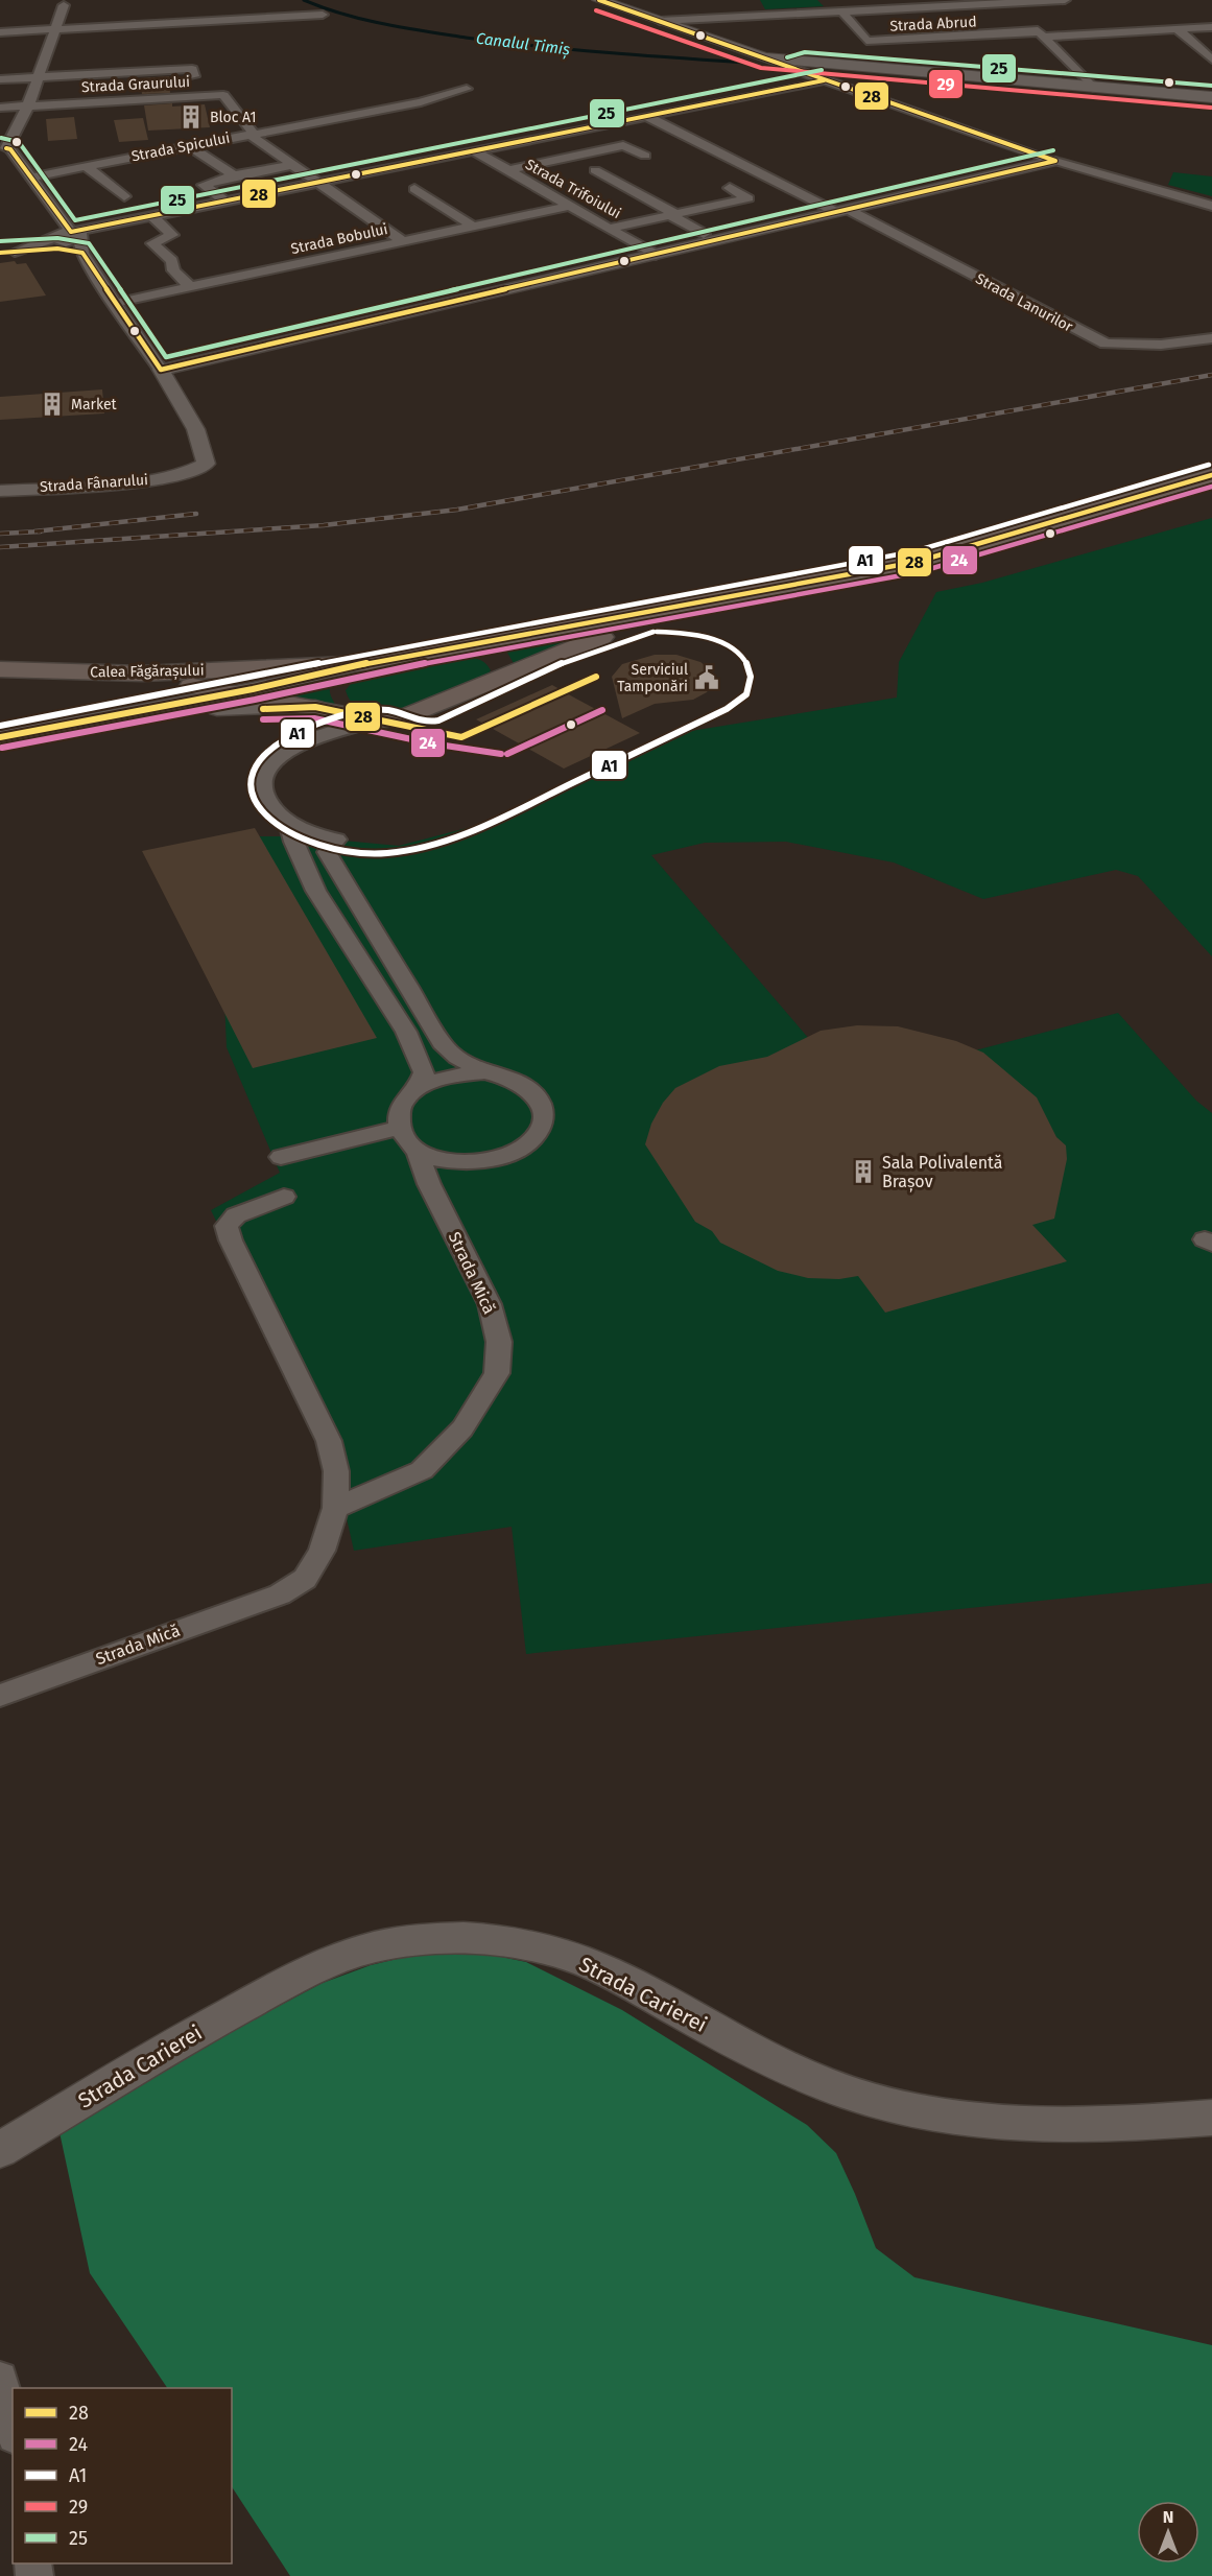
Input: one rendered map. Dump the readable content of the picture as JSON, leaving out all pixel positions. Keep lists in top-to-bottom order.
{
  "streets": {
    "main road": ["Calea Făgărașului"],
    "street": [
      "Strada Abrud",
      "Strada Graurului",
      "Strada Spicului",
      "Strada Trifoiului",
      "Strada Bobului",
      "Strada Lanurilor",
      "Strada Fânarului",
      "Strada Mică",
      "Strada Carierei"
    ]
  },
  "crossings": [
    ["Strada Graurului", "Strada Spicului"],
    ["Strada Graurului", "Strada Bobului"],
    ["Strada Trifoiului", "Strada Bobului"]
  ],
  "water": ["Canalul Timiș"],
  "places": {
    "building": ["Bloc A1", "Market", "Sala Polivalentă Brașov"],
    "public building": ["Serviciul Tamponări"]
  },
  "lines": [
    "transit line 28",
    "transit line 29",
    "transit line 25",
    "transit line A1",
    "transit line 24"
  ],
  "legend": [
    "28",
    "24",
    "A1",
    "29",
    "25"
  ],
  "north": "top"
}
